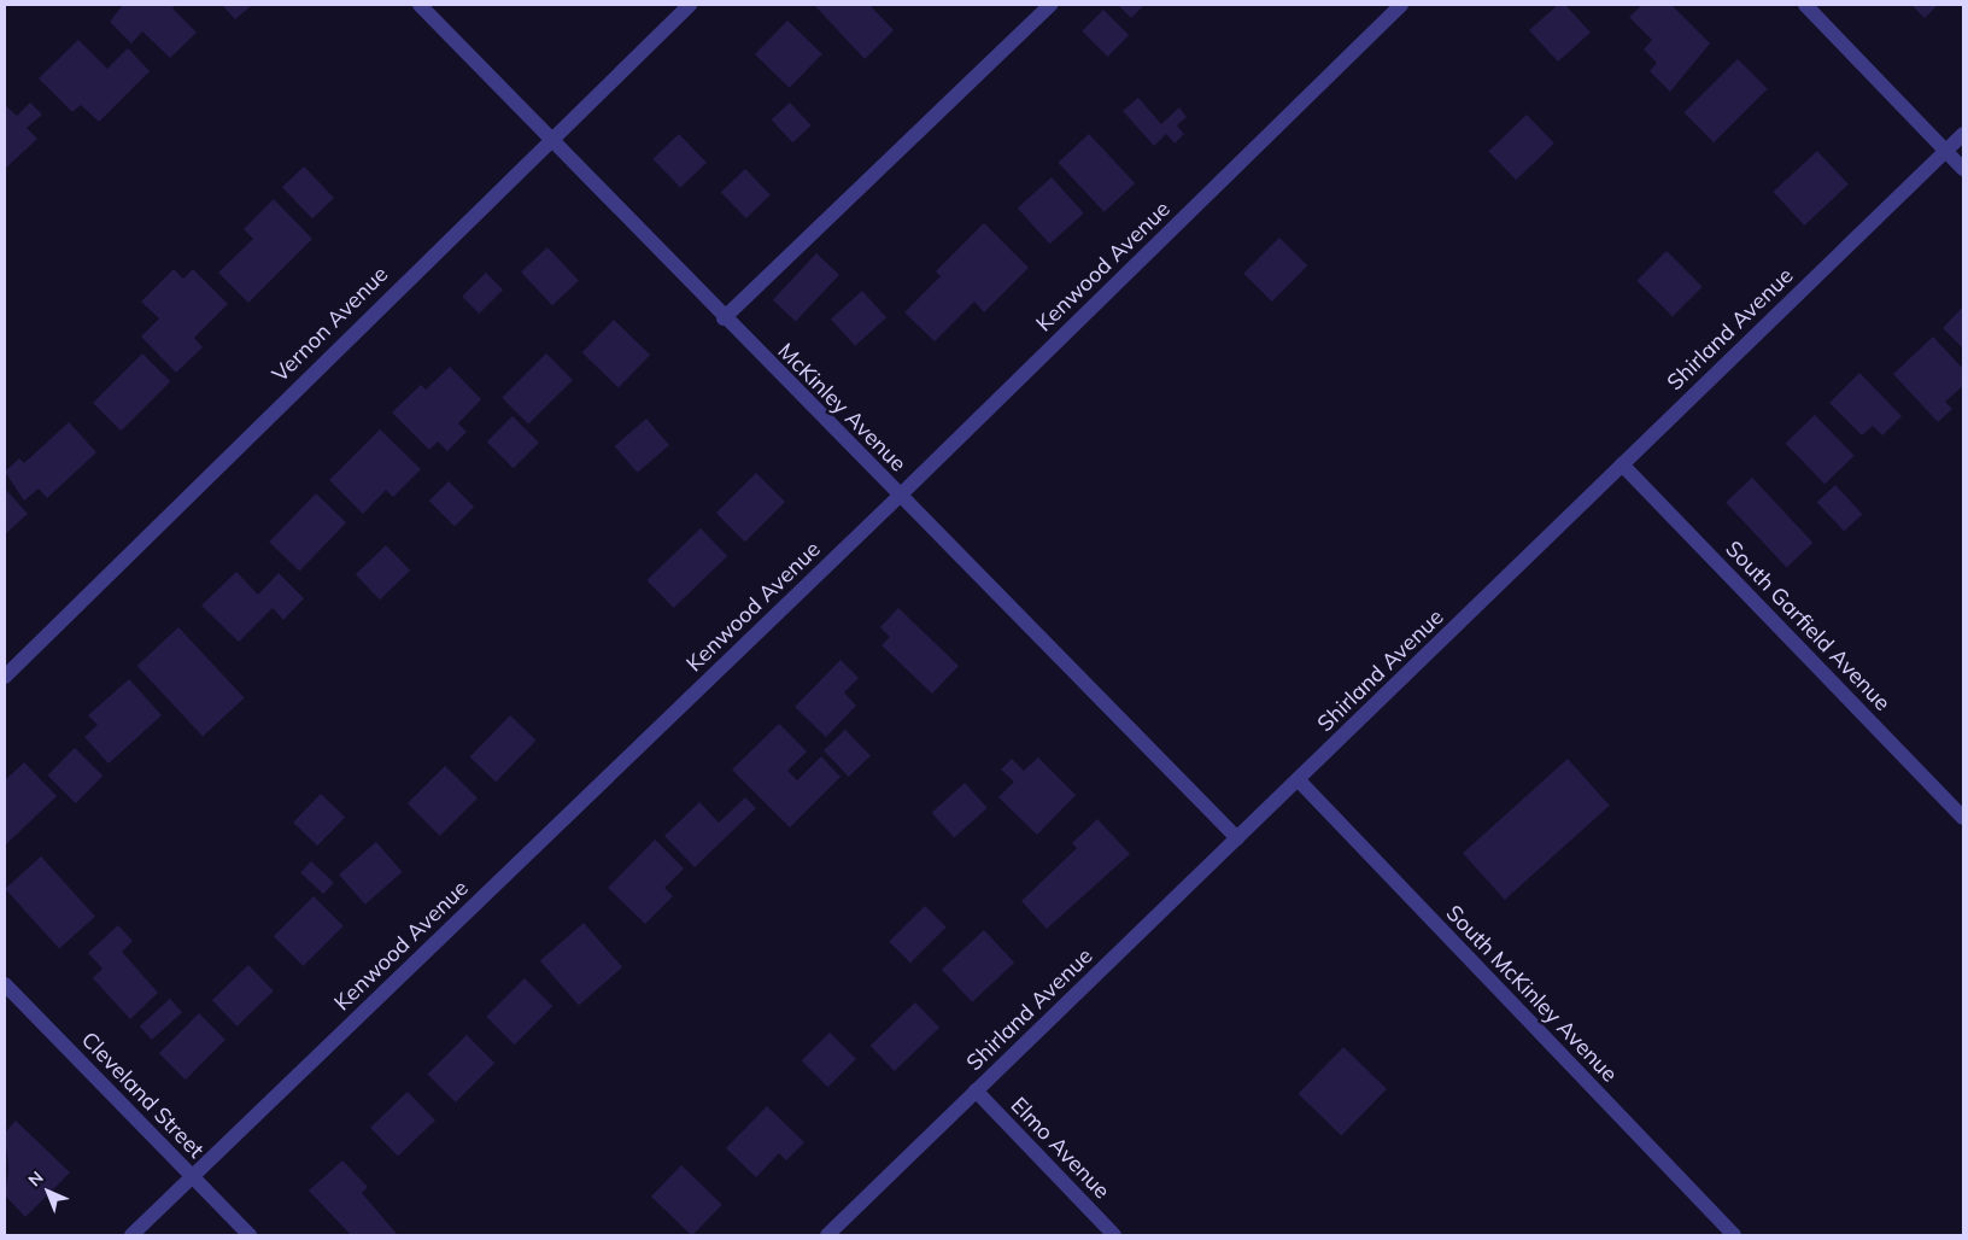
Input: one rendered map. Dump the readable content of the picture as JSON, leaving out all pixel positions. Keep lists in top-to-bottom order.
{
  "streets": {
    "street": [
      "Kenwood Avenue",
      "Vernon Avenue",
      "Shirland Avenue",
      "McKinley Avenue",
      "South Garfield Avenue",
      "South McKinley Avenue",
      "Cleveland Street",
      "Elmo Avenue"
    ]
  },
  "crossings": [
    ["Kenwood Avenue", "McKinley Avenue"],
    ["Kenwood Avenue", "Cleveland Street"],
    ["Vernon Avenue", "McKinley Avenue"],
    ["Shirland Avenue", "McKinley Avenue"],
    ["Shirland Avenue", "South Garfield Avenue"],
    ["Shirland Avenue", "South McKinley Avenue"],
    ["Shirland Avenue", "Elmo Avenue"]
  ],
  "north": "top left"
}
